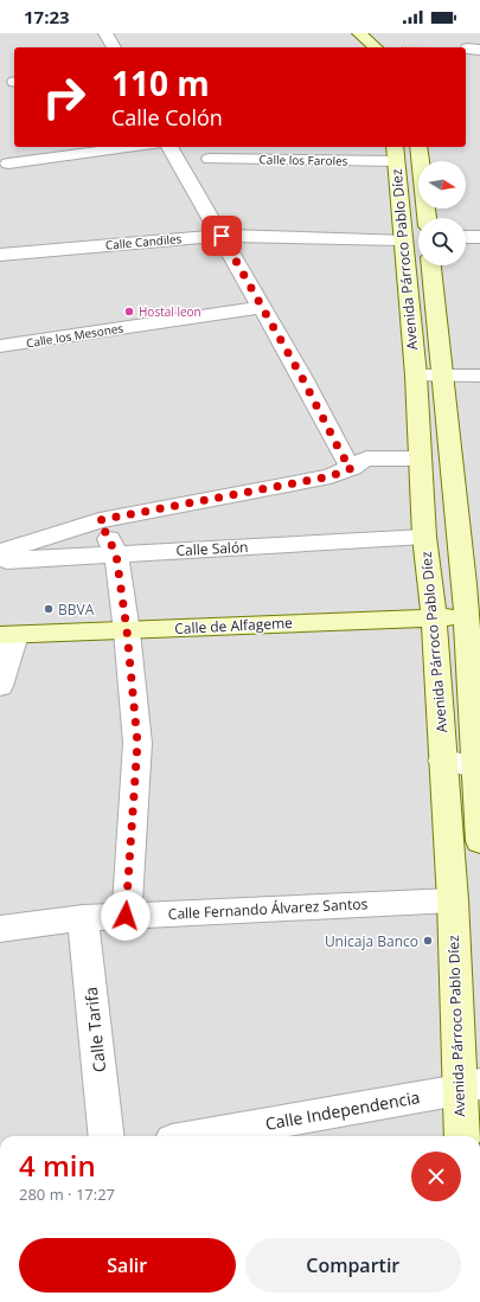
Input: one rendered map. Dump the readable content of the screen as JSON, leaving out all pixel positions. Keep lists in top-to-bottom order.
{
  "streets": {
    "main road": ["Avenida Párroco Pablo Díez", "Calle de Alfageme"],
    "street": [
      "Calle los Faroles",
      "Calle Candiles",
      "Calle los Mesones",
      "Calle Salón",
      "Calle Fernando Álvarez Santos",
      "Calle Tarifa",
      "Calle Independencia"
    ]
  },
  "crossings": [
    ["Calle los Faroles", "Avenida Párroco Pablo Díez"],
    ["Calle Candiles", "Avenida Párroco Pablo Díez"],
    ["Avenida Párroco Pablo Díez", "Calle Salón"],
    ["Avenida Párroco Pablo Díez", "Calle de Alfageme"],
    ["Avenida Párroco Pablo Díez", "Calle Fernando Álvarez Santos"],
    ["Avenida Párroco Pablo Díez", "Calle Independencia"],
    ["Calle Fernando Álvarez Santos", "Calle Tarifa"]
  ],
  "places": ["Hostal leon", "BBVA", "Unicaja Banco"],
  "north": "right",
  "page": {
    "status": "17:23",
    "turn": ["110 m", "Calle Colón"],
    "heading": ["4 min", "280 m · 17:27"],
    "buttons": ["Salir", "Compartir"]
  }
}
